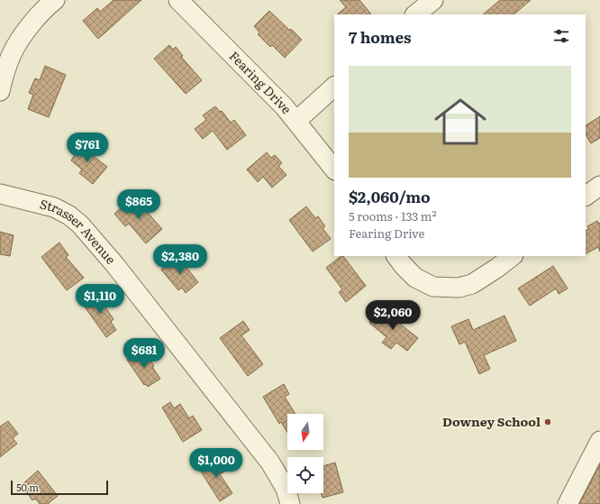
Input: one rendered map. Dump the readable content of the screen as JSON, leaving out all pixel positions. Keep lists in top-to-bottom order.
{
  "streets": {
    "street": ["Fearing Drive", "Strasser Avenue"]
  },
  "places": ["Downey School"],
  "scale_bar": "50 m",
  "north": "bottom",
  "page": {
    "heading": "7 homes",
    "list": [
      {
        "name": "$2,060/mo",
        "note": "5 rooms · 133 m² · Fearing Drive"
      }
    ],
    "price": [
      "$761",
      "$865",
      "$2,380",
      "$1,110",
      "$2,060",
      "$681",
      "$1,000"
    ],
    "scale": "50 m"
  }
}
